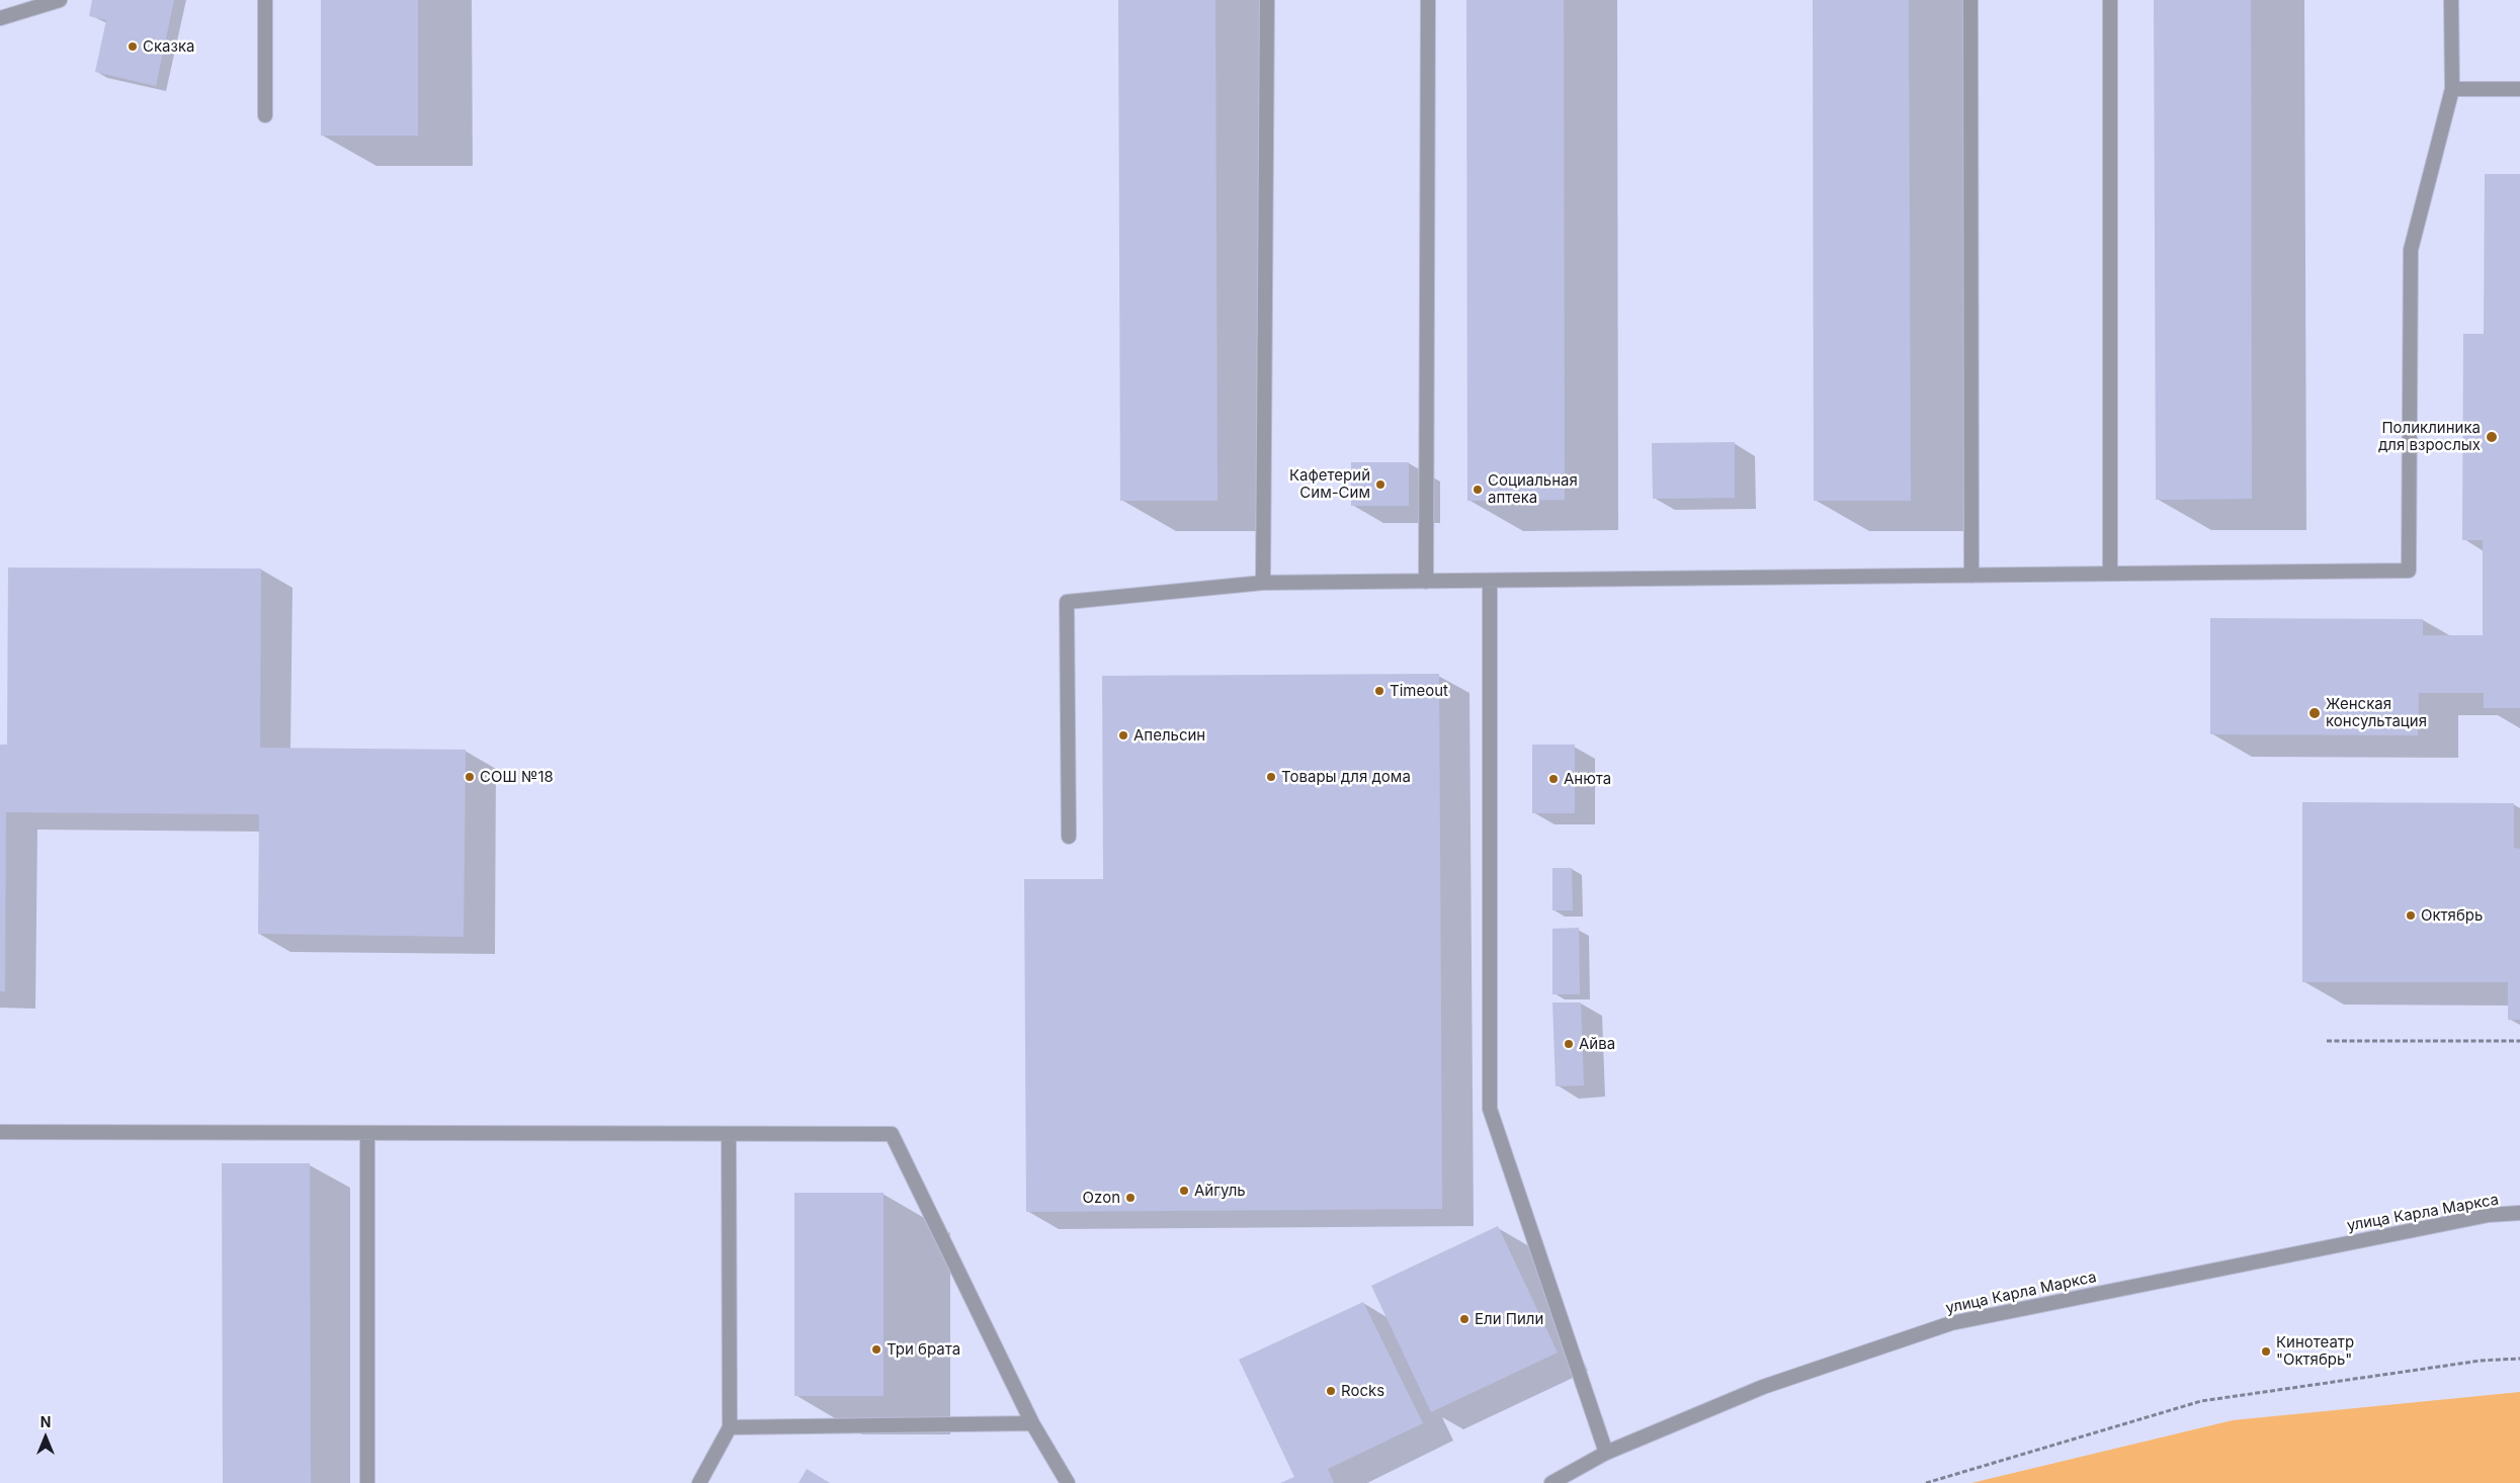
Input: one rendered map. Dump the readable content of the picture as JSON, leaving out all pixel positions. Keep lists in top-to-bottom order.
{
  "streets": {
    "street": ["улица Карла Маркса"]
  },
  "places": [
    "Сказка",
    "Поликлиника для взрослых",
    "Кафетерий Сим-Сим",
    "Социальная аптека",
    "Timeout",
    "Женская консультация",
    "Апельсин",
    "СОШ №18",
    "Товары для дома",
    "Анюта",
    "Октябрь",
    "Айва",
    "Айгуль",
    "Ozon",
    "Ели Пили",
    "Три брата",
    "Кинотеатр \"Октябрь\"",
    "Rocks"
  ],
  "north": "top"
}
